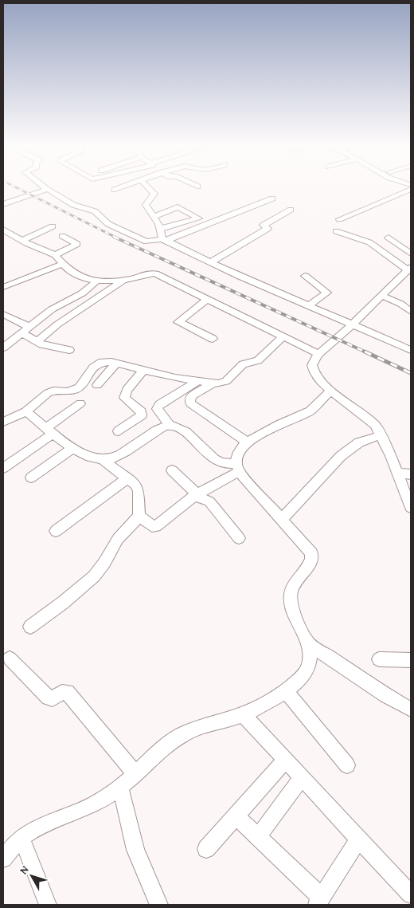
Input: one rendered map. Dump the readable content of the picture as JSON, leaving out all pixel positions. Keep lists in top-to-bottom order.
{
  "north": "top left"
}
